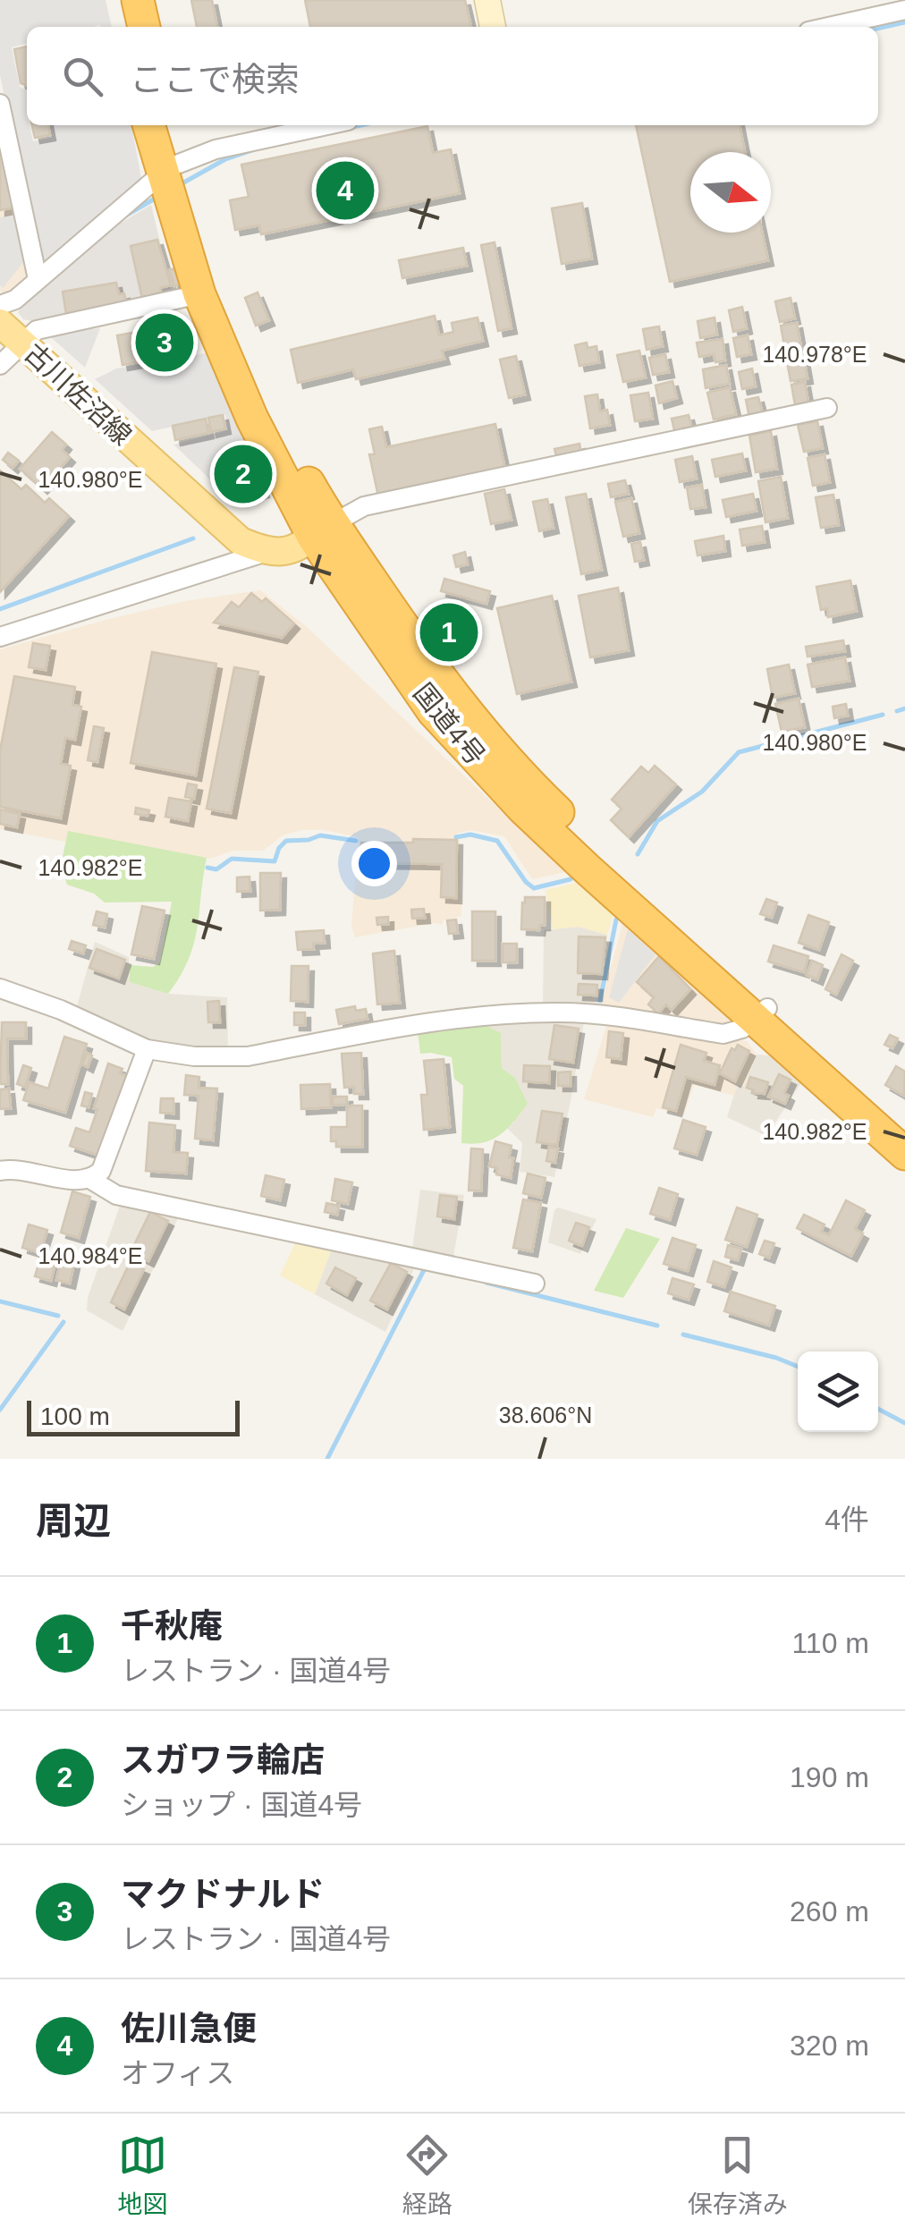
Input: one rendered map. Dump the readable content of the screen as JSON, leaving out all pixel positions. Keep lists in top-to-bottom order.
{
  "streets": {
    "highway": ["国道4号"],
    "main road": ["古川佐沼線"]
  },
  "scale_bar": "100 m",
  "north": "right",
  "page": {
    "search": "ここで検索",
    "pins": [
      "4",
      "3",
      "2",
      "1"
    ],
    "scale": "100 m",
    "heading": ["周辺", "4件"],
    "list": [
      {
        "mark": "1",
        "name": "千秋庵",
        "note": "レストラン · 国道4号",
        "value": "110 m"
      },
      {
        "mark": "2",
        "name": "スガワラ輪店",
        "note": "ショップ · 国道4号",
        "value": "190 m"
      },
      {
        "mark": "3",
        "name": "マクドナルド",
        "note": "レストラン · 国道4号",
        "value": "260 m"
      },
      {
        "mark": "4",
        "name": "佐川急便",
        "note": "オフィス",
        "value": "320 m"
      }
    ],
    "nav": ["地図", "経路", "保存済み"]
  },
  "coordinates": [
    "140.978°E",
    "140.980°E",
    "140.982°E",
    "140.984°E",
    "38.606°N"
  ]
}
